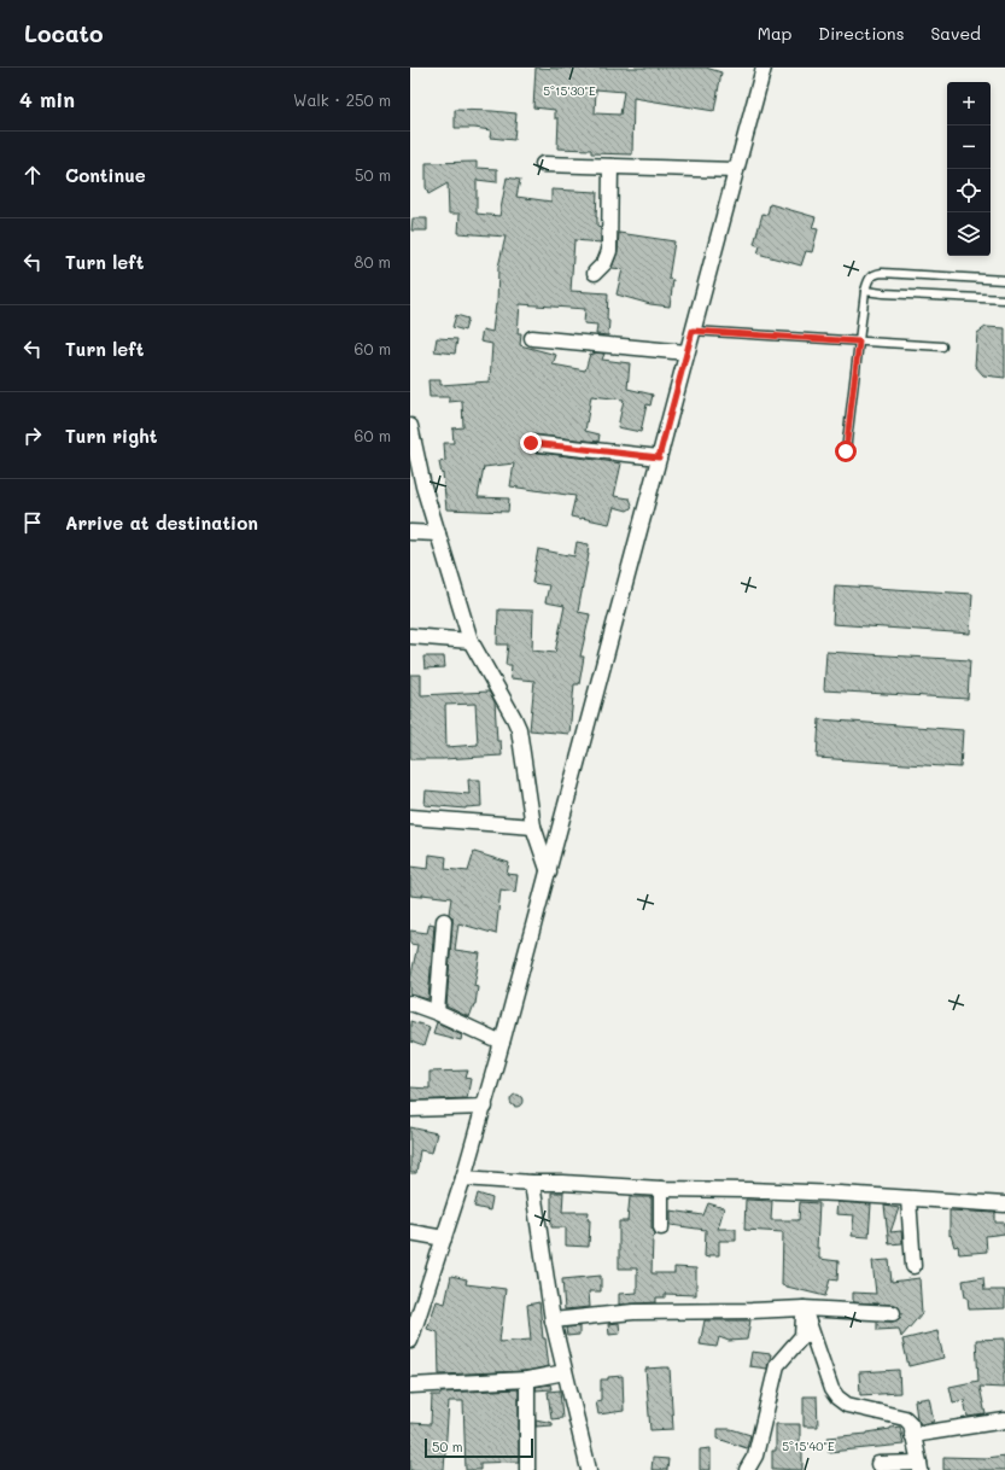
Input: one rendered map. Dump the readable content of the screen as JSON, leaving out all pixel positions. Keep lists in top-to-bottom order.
{
  "scale_bar": "50 m",
  "page": {
    "header": "Locato",
    "nav": ["Map", "Directions", "Saved"],
    "heading": ["4 min", "Walk · 250 m"],
    "map_buttons": ["+", "−"],
    "list": [
      ["Continue", "50 m"],
      ["Turn left", "80 m"],
      ["Turn left", "60 m"],
      ["Turn right", "60 m"],
      "Arrive at destination"
    ],
    "scale": "50 m"
  },
  "coordinates": ["5°15'30\"E", "5°15'40\"E"]
}
